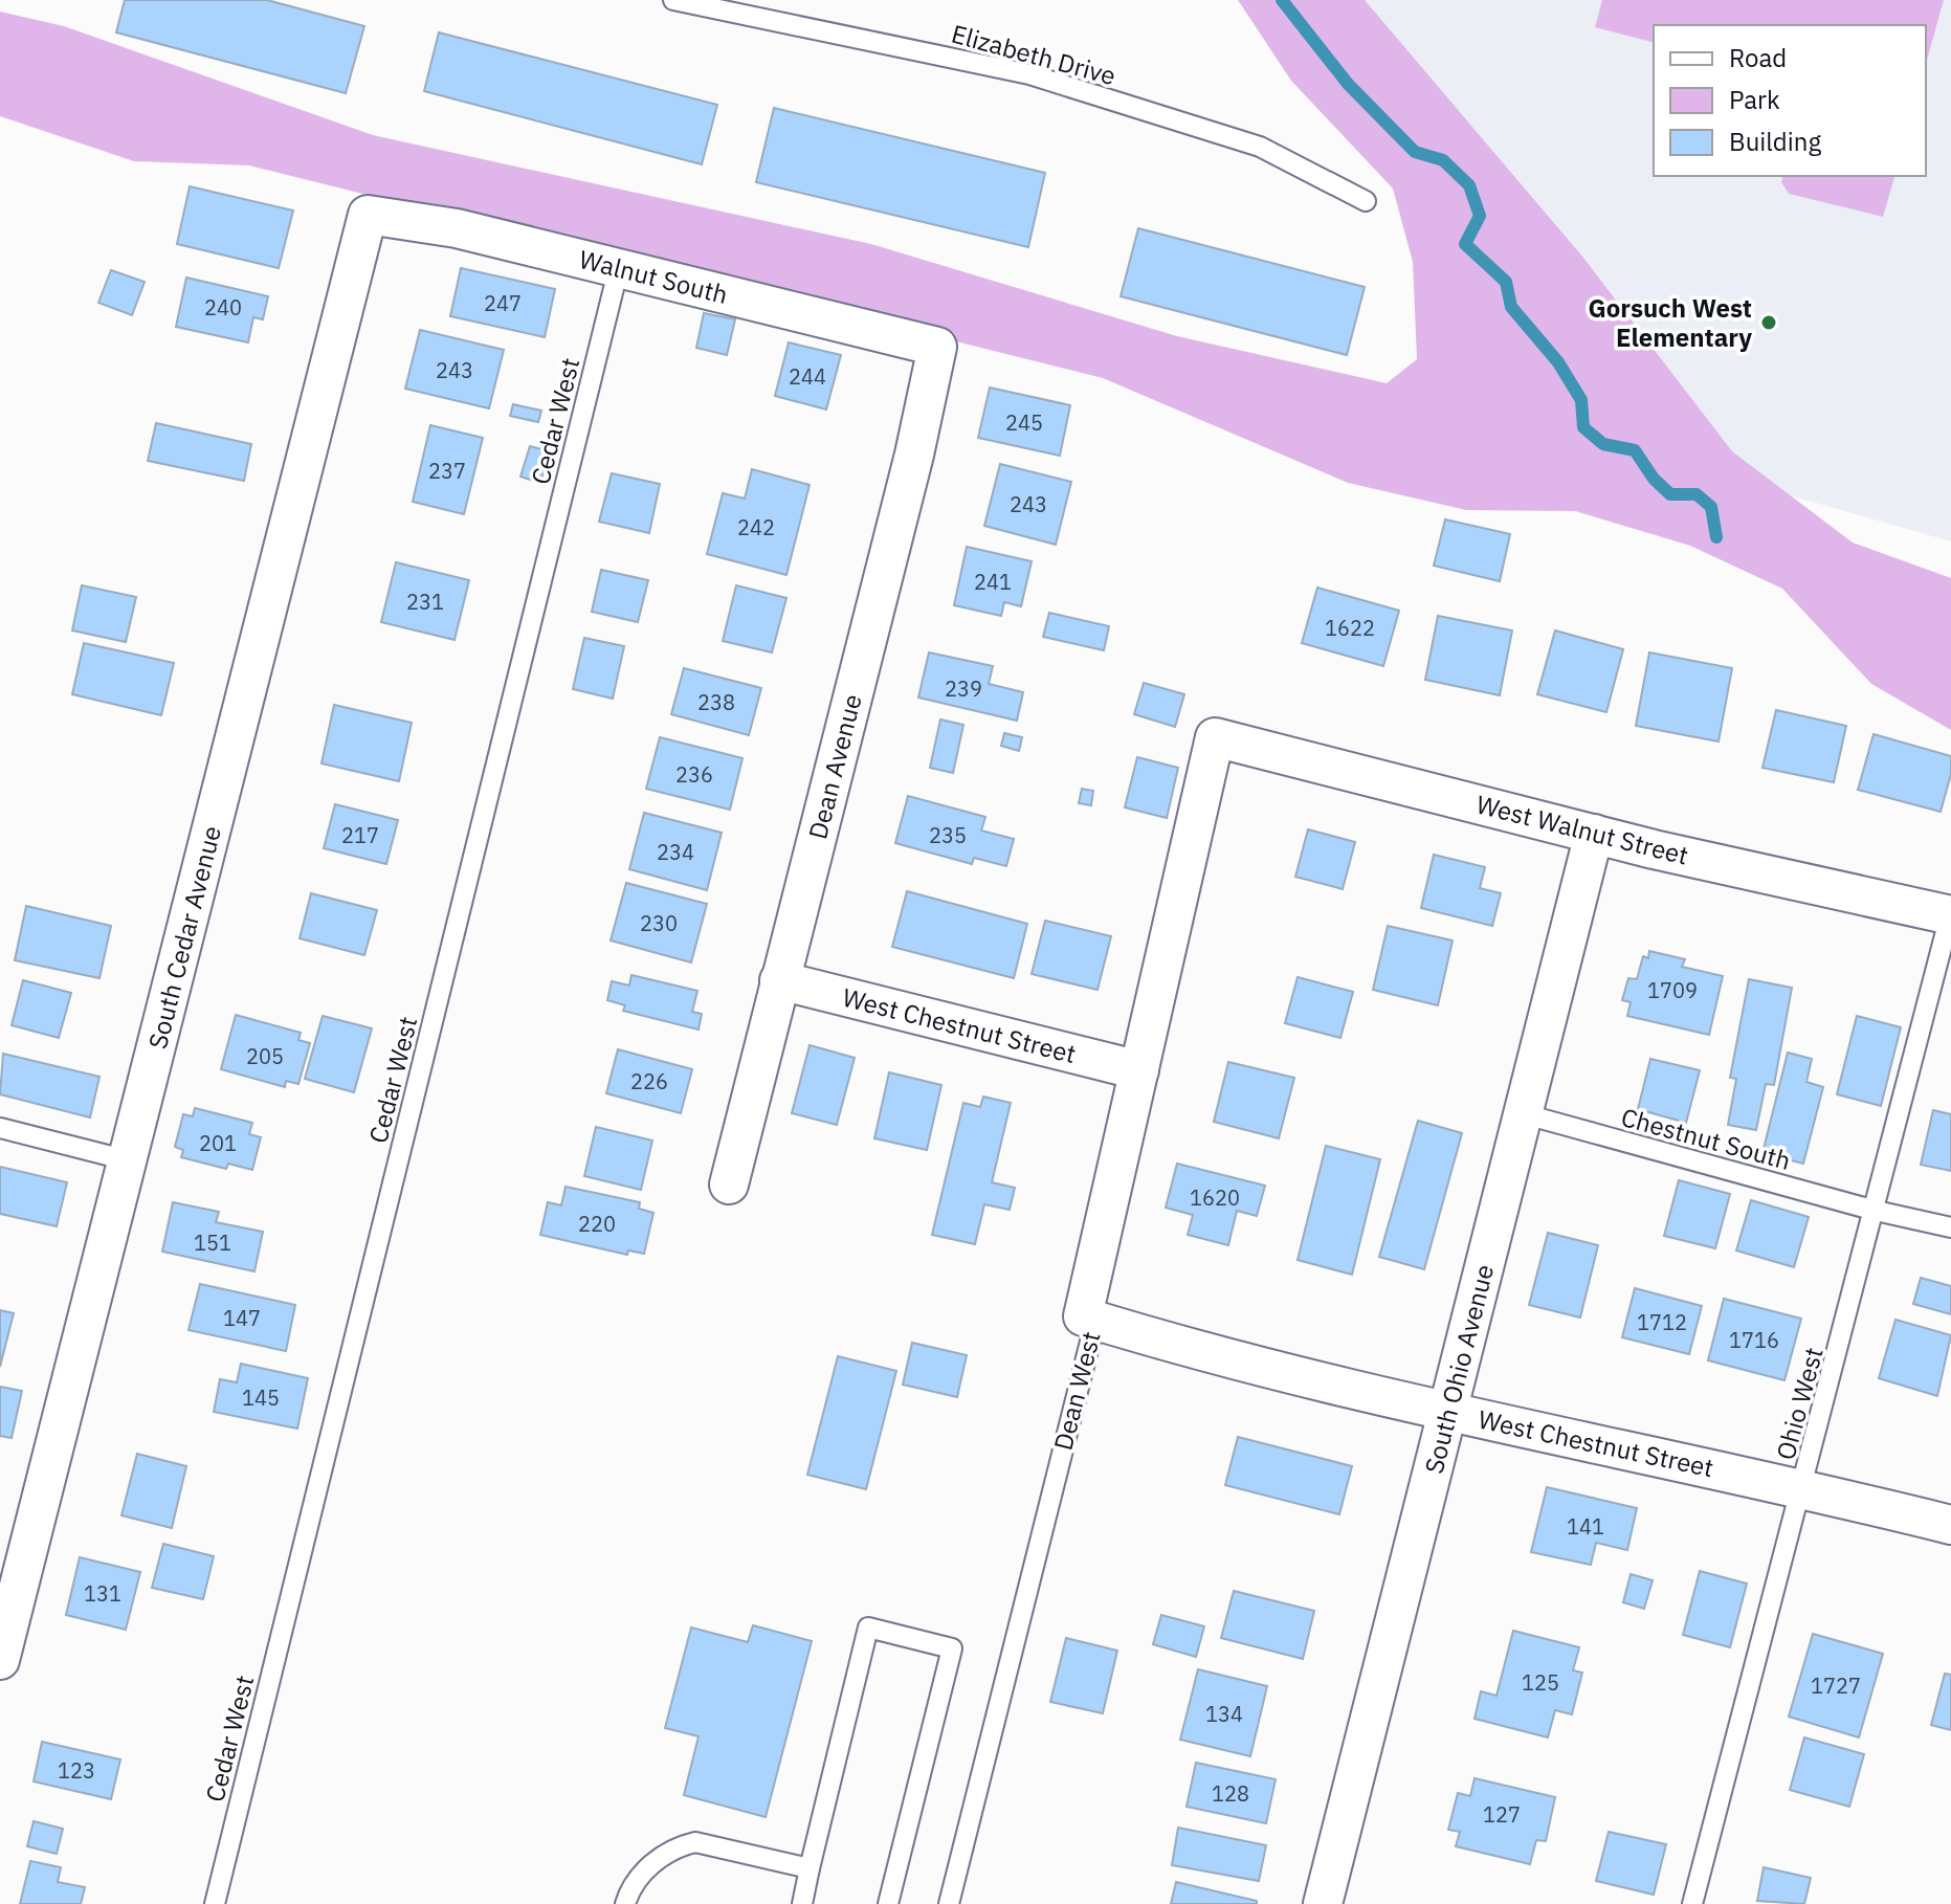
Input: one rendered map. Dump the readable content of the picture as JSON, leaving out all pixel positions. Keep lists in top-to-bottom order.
{
  "streets": {
    "street": [
      "Walnut South",
      "Dean Avenue",
      "West Walnut Street",
      "South Cedar Avenue",
      "West Chestnut Street",
      "South Ohio Avenue",
      "Dean West"
    ],
    "lane": [
      "Elizabeth Drive",
      "Cedar West",
      "Chestnut South",
      "Ohio West"
    ]
  },
  "crossings": [
    ["Walnut South", "Cedar West"],
    ["Walnut South", "Dean Avenue"],
    ["Walnut South", "South Cedar Avenue"],
    ["Dean Avenue", "West Chestnut Street"],
    ["West Walnut Street", "South Ohio Avenue"],
    ["West Walnut Street", "Dean West"],
    ["West Walnut Street", "Ohio West"],
    ["West Chestnut Street", "South Ohio Avenue"],
    ["West Chestnut Street", "Dean West"],
    ["West Chestnut Street", "Ohio West"],
    ["Chestnut South", "South Ohio Avenue"],
    ["Chestnut South", "Ohio West"]
  ],
  "places": ["Gorsuch West Elementary"],
  "house_numbers": [
    "247",
    "240",
    "243",
    "244",
    "245",
    "237",
    "243",
    "242",
    "241",
    "231",
    "1622",
    "239",
    "238",
    "236",
    "217",
    "235",
    "234",
    "230",
    "1709",
    "205",
    "226",
    "201",
    "1620",
    "220",
    "151",
    "147",
    "1712",
    "1716",
    "145",
    "141",
    "131",
    "125",
    "1727",
    "134",
    "123",
    "128",
    "127"
  ],
  "legend": ["Road", "Park", "Building"]
}
